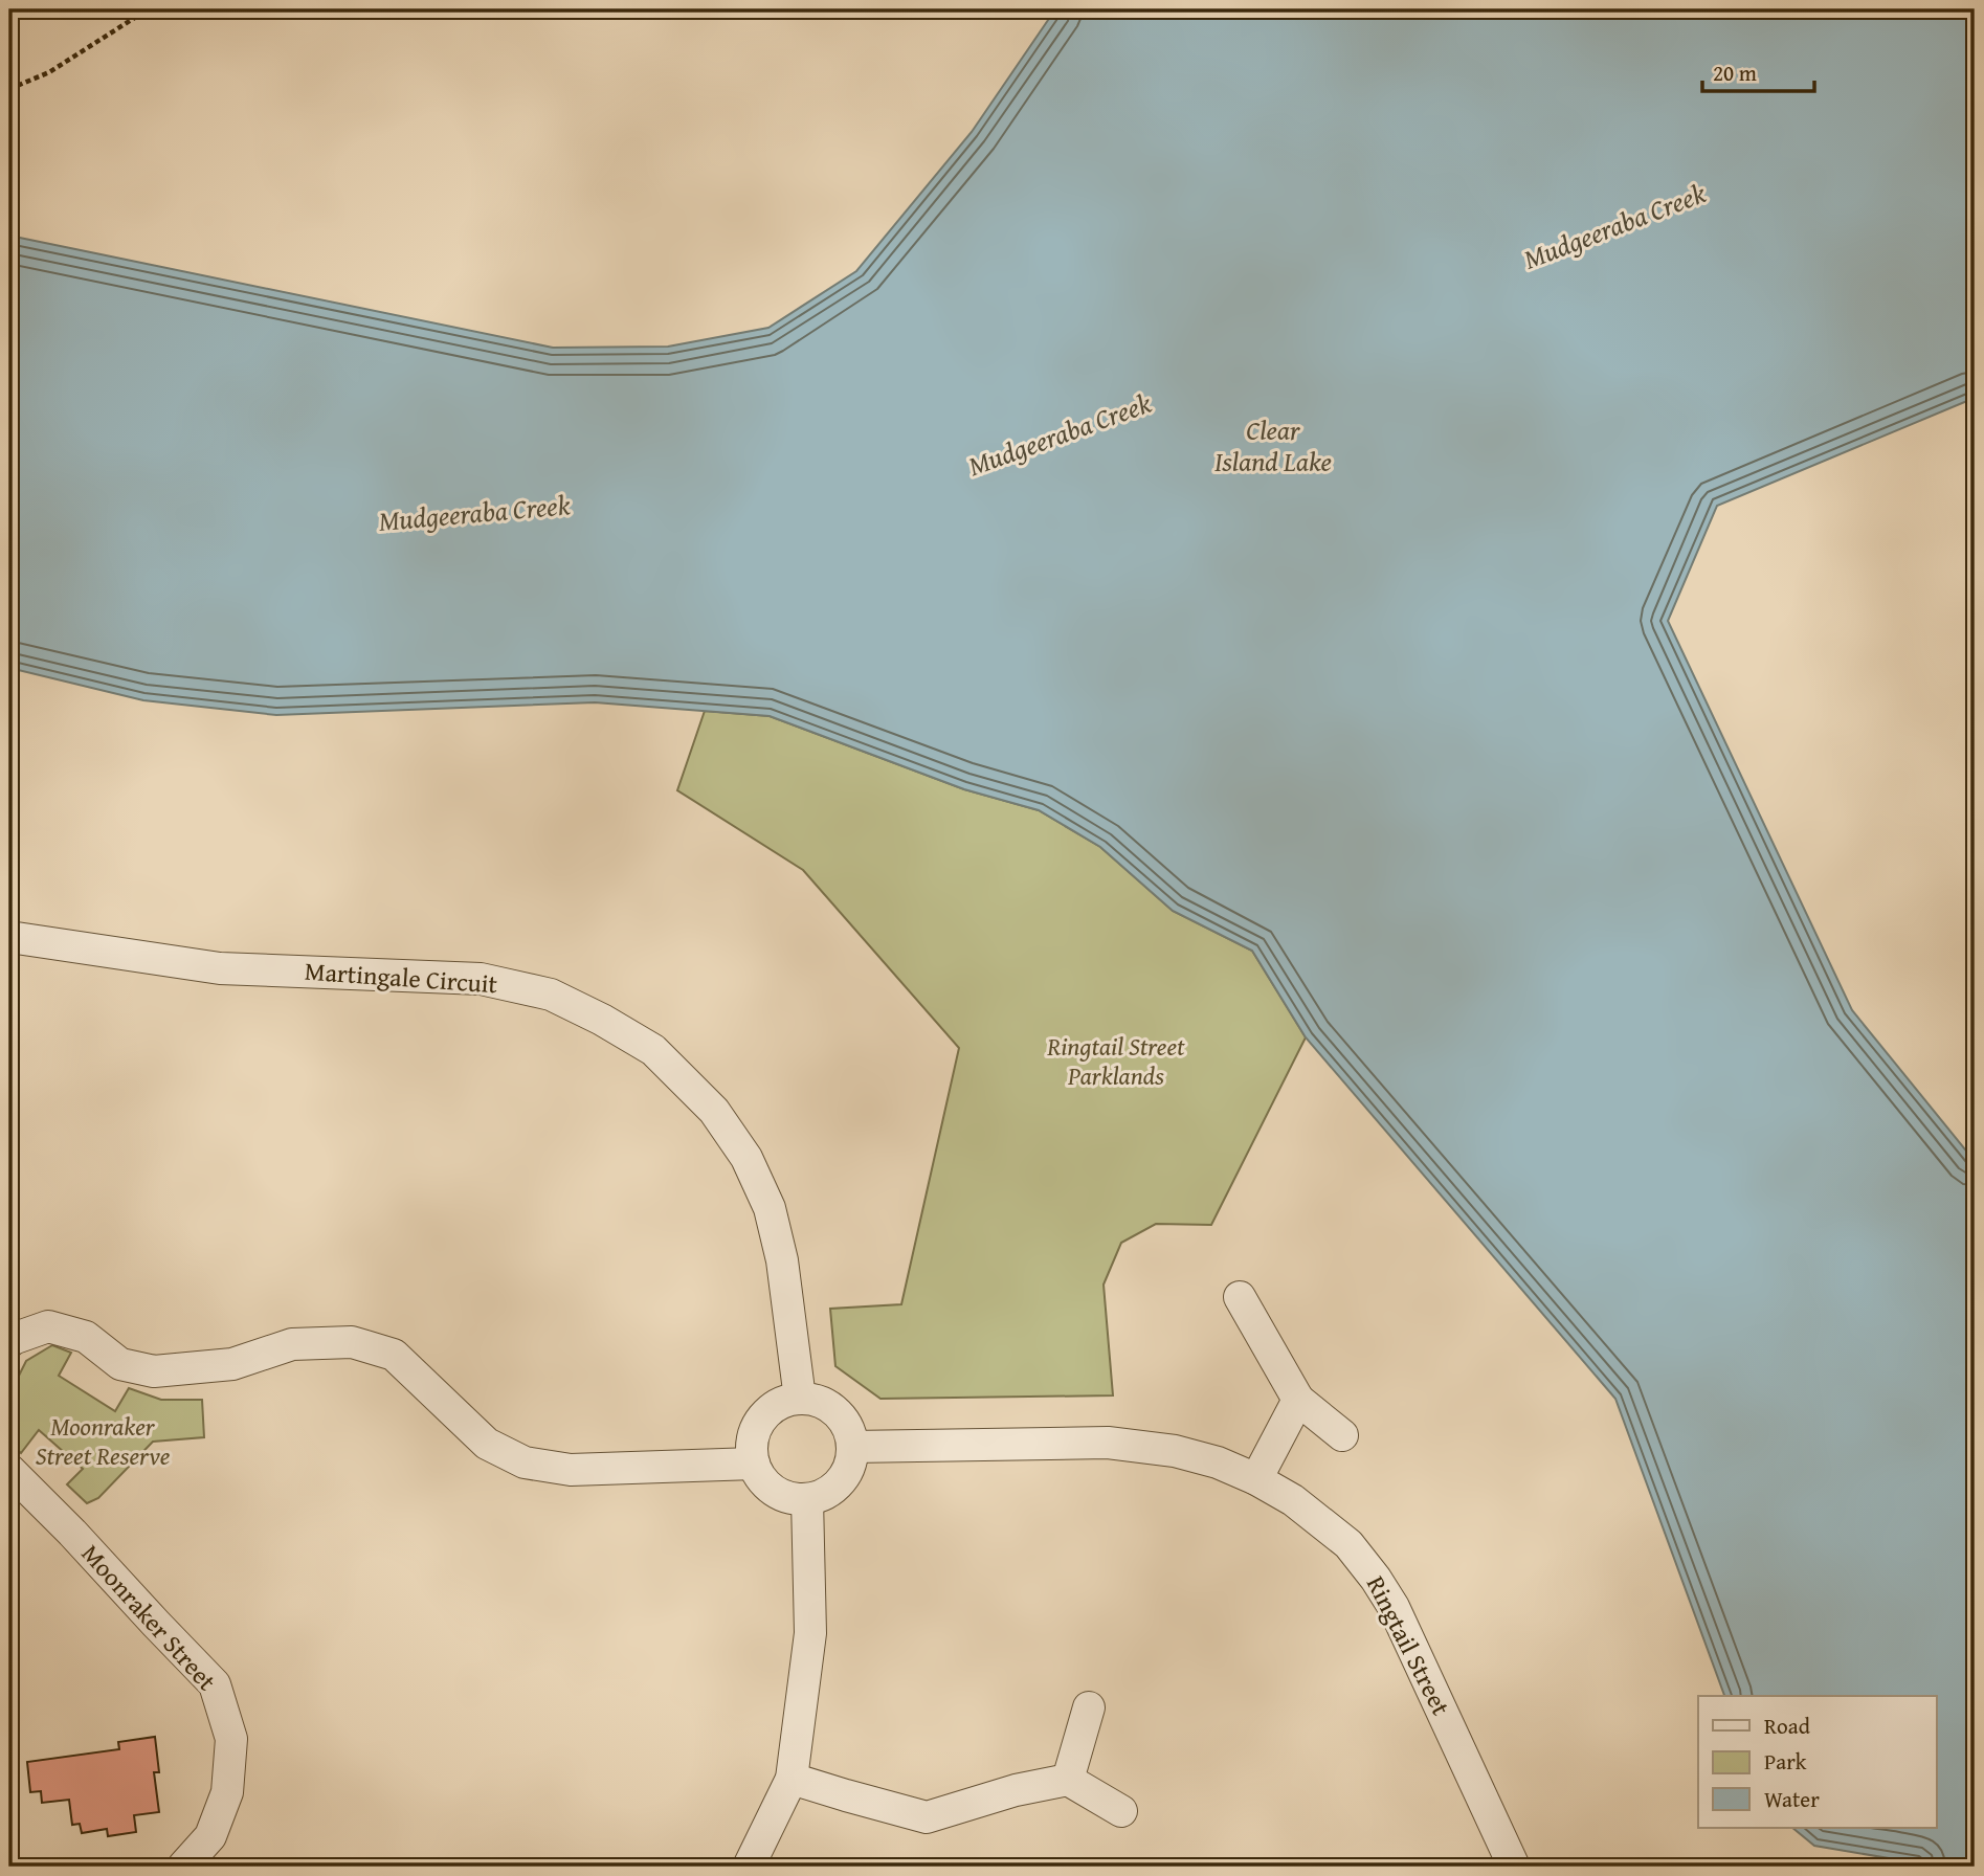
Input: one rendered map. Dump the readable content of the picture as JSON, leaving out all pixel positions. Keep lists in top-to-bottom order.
{
  "streets": {
    "street": ["Martingale Circuit", "Moonraker Street", "Ringtail Street"]
  },
  "crossings": [
    ["Martingale Circuit", "Ringtail Street"]
  ],
  "water": ["Mudgeeraba Creek", "Clear Island Lake"],
  "parks": ["Ringtail Street Parklands", "Moonraker Street Reserve"],
  "legend": ["Road", "Park", "Water"],
  "scale_bar": "20 m"
}
